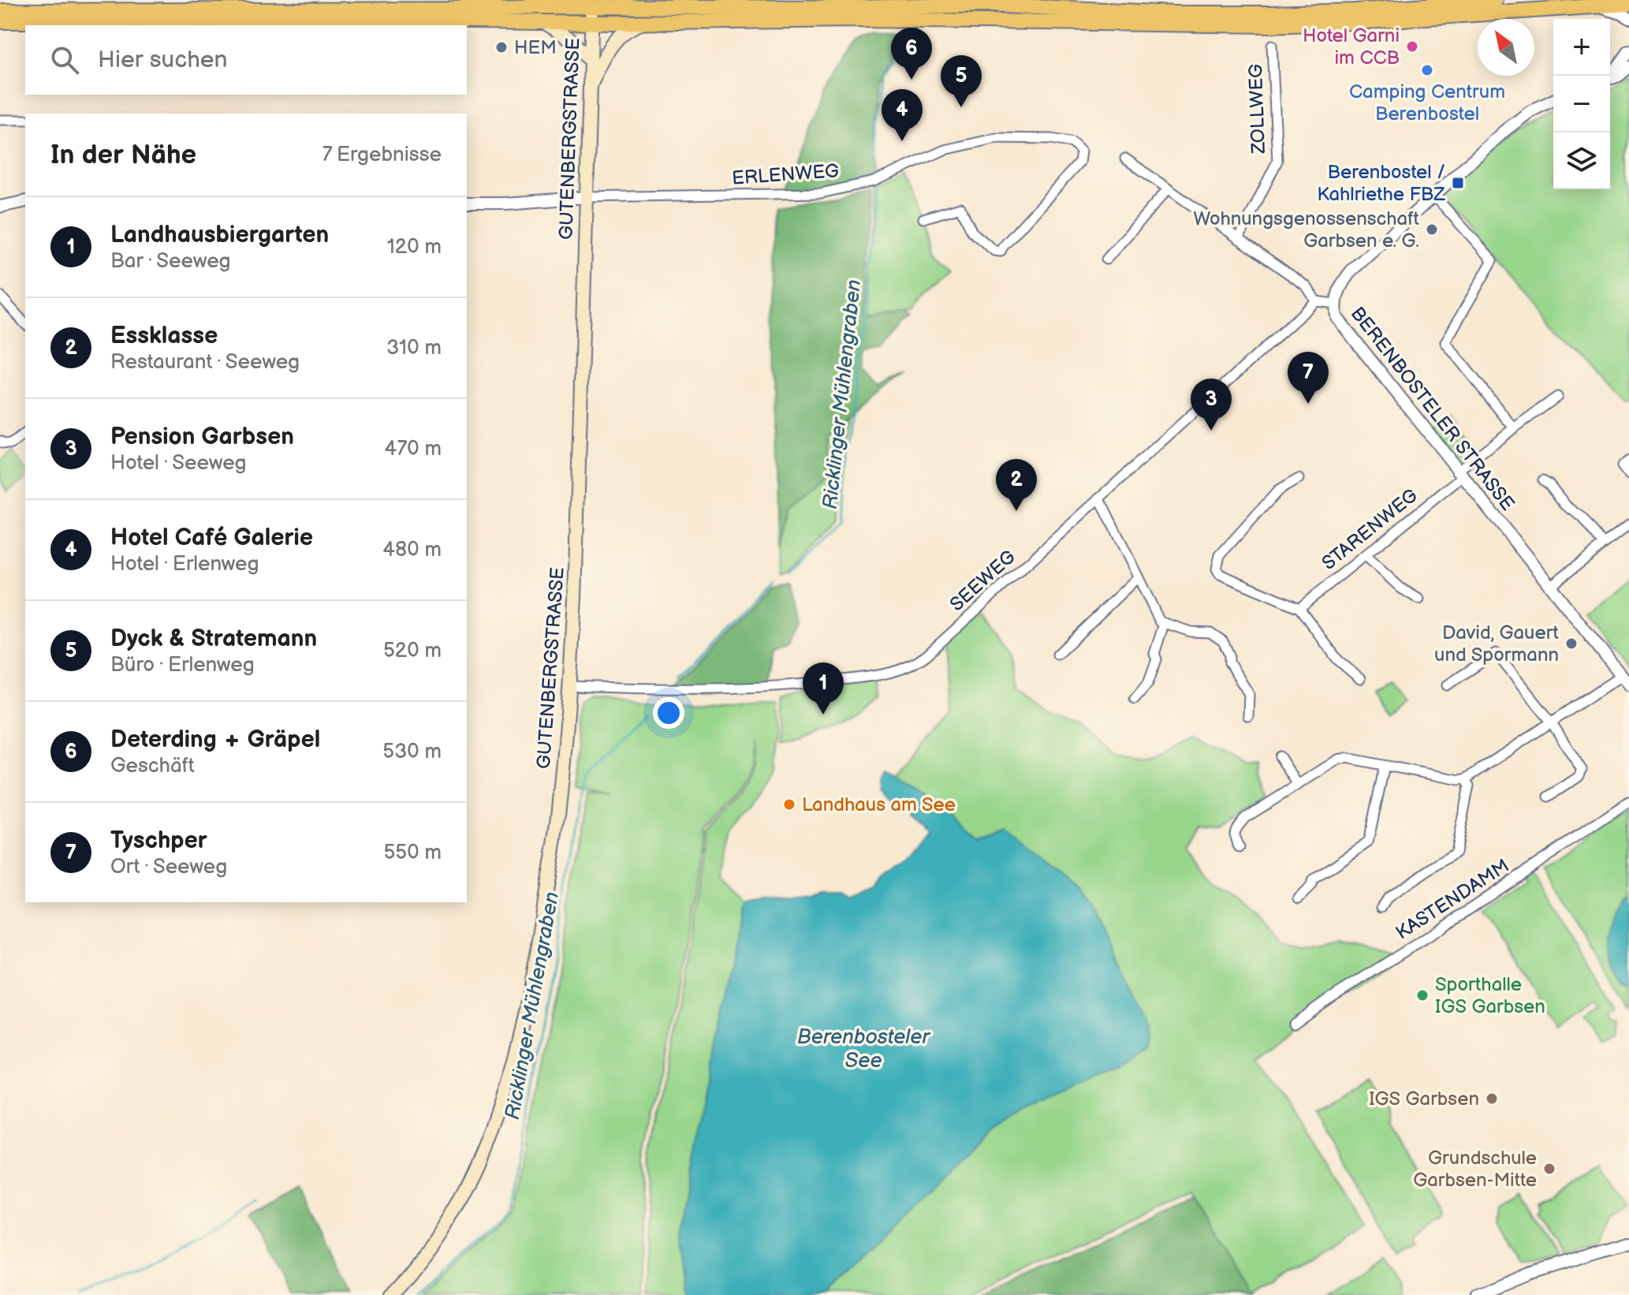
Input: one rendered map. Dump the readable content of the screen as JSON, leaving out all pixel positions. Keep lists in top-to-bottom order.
{
  "streets": {
    "main road": ["GUTENBERGSTRASSE"],
    "street": [
      "ZOLLWEG",
      "ERLENWEG",
      "BERENBOSTELER STRASSE",
      "STARENWEG",
      "SEEWEG",
      "KASTENDAMM"
    ]
  },
  "crossings": [
    ["GUTENBERGSTRASSE", "ERLENWEG"],
    ["GUTENBERGSTRASSE", "SEEWEG"],
    ["BERENBOSTELER STRASSE", "STARENWEG"]
  ],
  "water": ["Ricklinger Mühlengraben", "Berenbosteler See"],
  "places": {
    "other": [
      "Hotel Garni im CCB",
      "HEM",
      "Camping Centrum Berenbostel",
      "Wohnungsgenossenschaft Garbsen e. G.",
      "David, Gauert und Spormann",
      "Landhaus am See",
      "Sporthalle IGS Garbsen",
      "IGS Garbsen",
      "Grundschule Garbsen-Mitte"
    ],
    "transit": ["Berenbostel / Kahlriethe FBZ"]
  },
  "north": "top left",
  "page": {
    "map_buttons": ["+", "−"],
    "search": "Hier suchen",
    "pins": [
      "6",
      "5",
      "4",
      "7",
      "3",
      "2",
      "1"
    ],
    "heading": ["In der Nähe", "7 Ergebnisse"],
    "list": [
      {
        "mark": "1",
        "name": "Landhausbiergarten",
        "note": "Bar · Seeweg",
        "value": "120 m"
      },
      {
        "mark": "2",
        "name": "Essklasse",
        "note": "Restaurant · Seeweg",
        "value": "310 m"
      },
      {
        "mark": "3",
        "name": "Pension Garbsen",
        "note": "Hotel · Seeweg",
        "value": "470 m"
      },
      {
        "mark": "4",
        "name": "Hotel Café Galerie",
        "note": "Hotel · Erlenweg",
        "value": "480 m"
      },
      {
        "mark": "5",
        "name": "Dyck & Stratemann",
        "note": "Büro · Erlenweg",
        "value": "520 m"
      },
      {
        "mark": "6",
        "name": "Deterding + Gräpel",
        "note": "Geschäft",
        "value": "530 m"
      },
      {
        "mark": "7",
        "name": "Tyschper",
        "note": "Ort · Seeweg",
        "value": "550 m"
      }
    ]
  }
}
